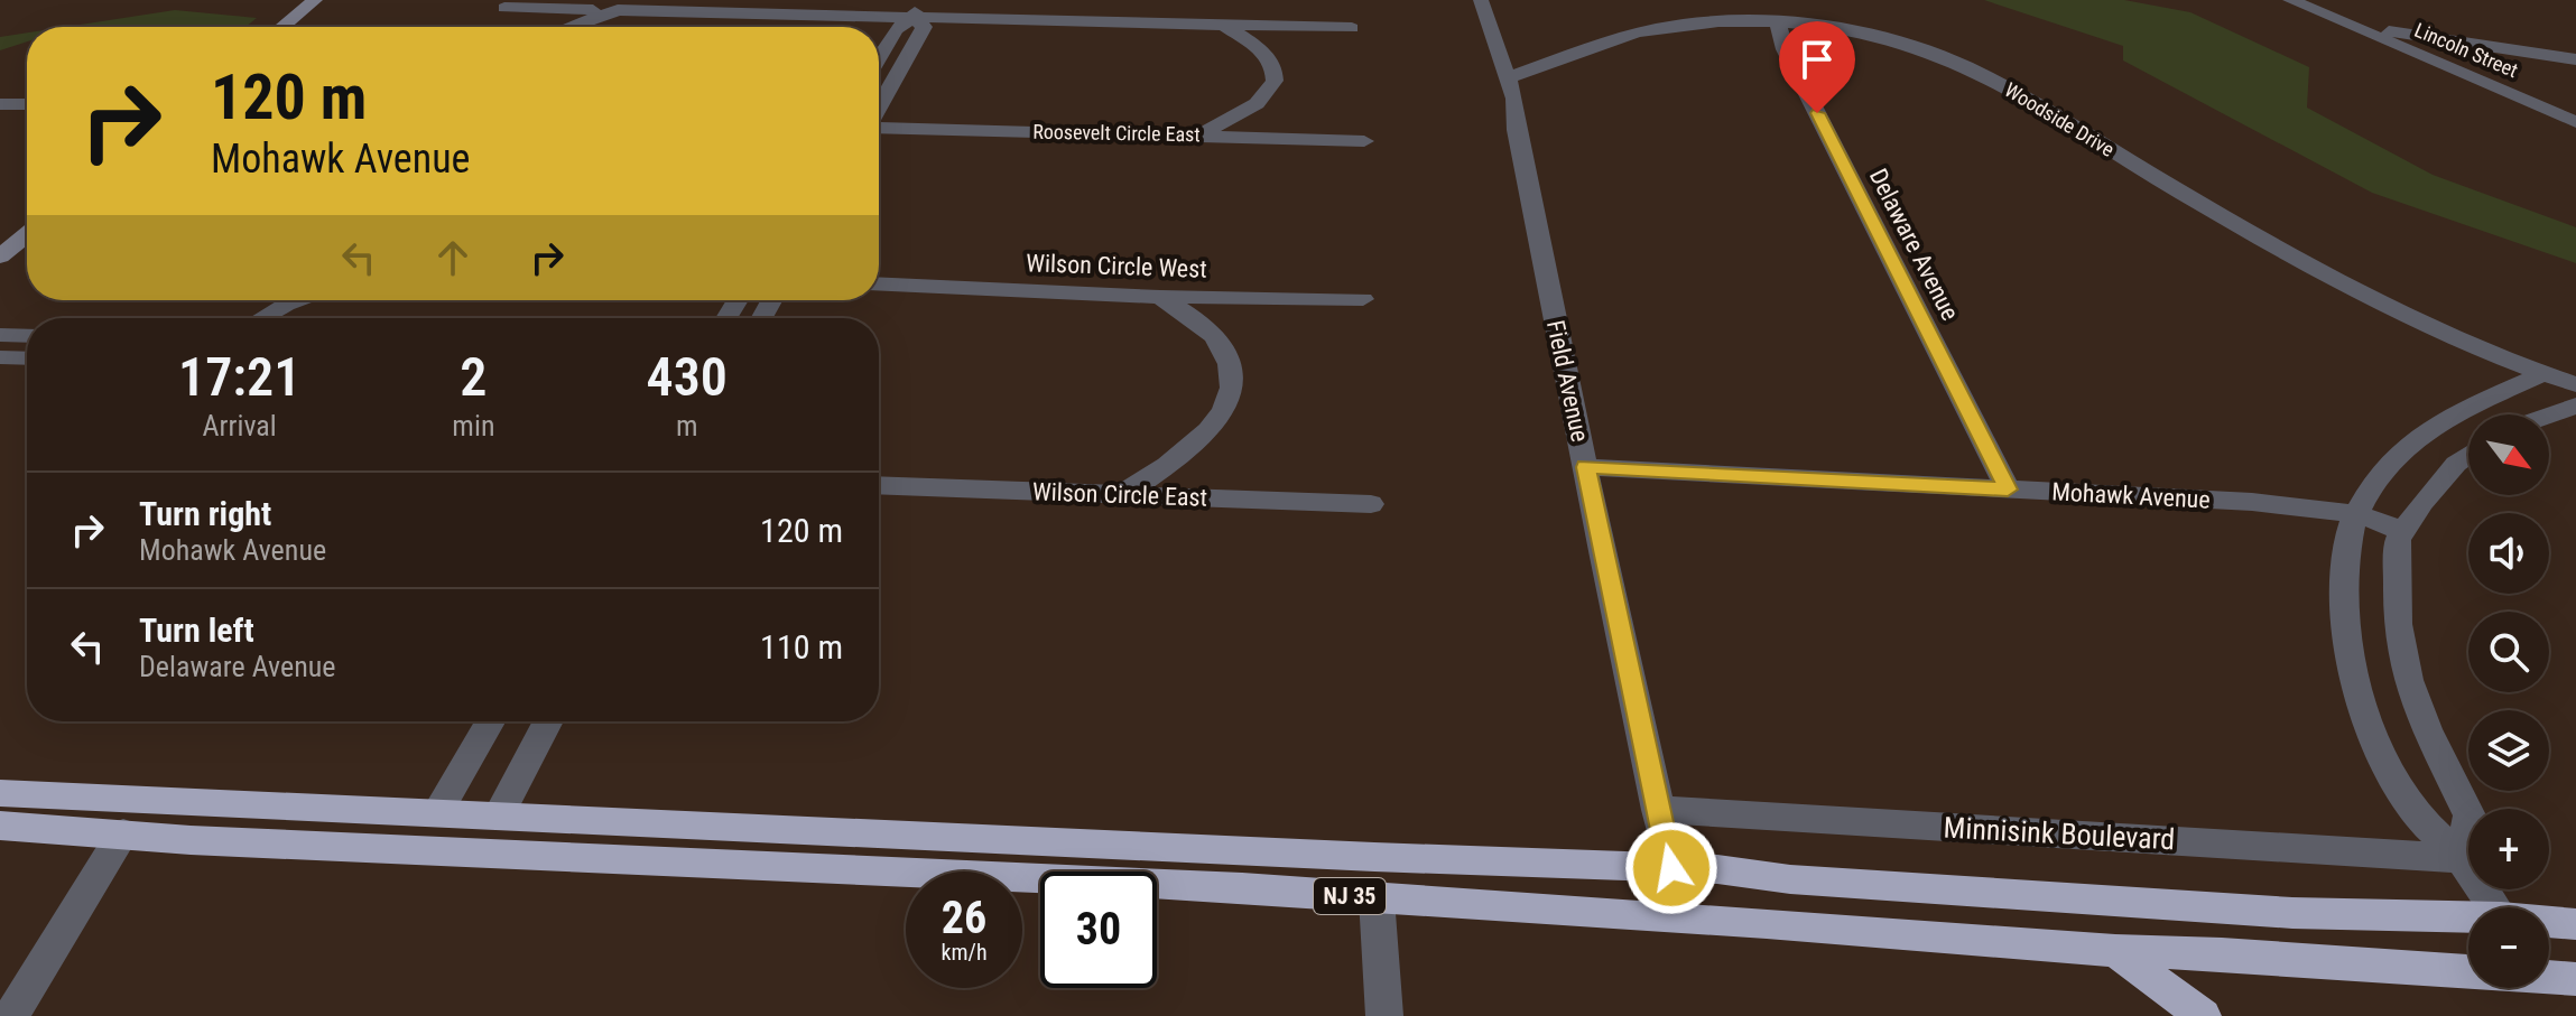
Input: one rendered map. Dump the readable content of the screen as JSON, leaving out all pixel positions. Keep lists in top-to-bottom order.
{
  "streets": {
    "highway": ["NJ 35"],
    "street": [
      "Lincoln Street",
      "Woodside Drive",
      "Roosevelt Circle East",
      "Delaware Avenue",
      "Wilson Circle West",
      "Field Avenue",
      "Wilson Circle East",
      "Mohawk Avenue",
      "Minnisink Boulevard"
    ]
  },
  "crossings": [
    ["Woodside Drive", "Delaware Avenue"],
    ["Woodside Drive", "Field Avenue"],
    ["Delaware Avenue", "Mohawk Avenue"],
    ["Field Avenue", "Mohawk Avenue"],
    ["Field Avenue", "Minnisink Boulevard"],
    ["Field Avenue", "NJ 35"]
  ],
  "north": "bottom right",
  "page": {
    "turn": ["120 m", "Mohawk Avenue"],
    "eta": [
      "17:21",
      "Arrival",
      "2",
      "min",
      "430",
      "m"
    ],
    "map_buttons": ["+", "−"],
    "list": [
      {
        "name": "Turn right",
        "note": "Mohawk Avenue",
        "value": "120 m"
      },
      {
        "name": "Turn left",
        "note": "Delaware Avenue",
        "value": "110 m"
      }
    ],
    "speed": "26 km/h",
    "limit": "30"
  }
}
